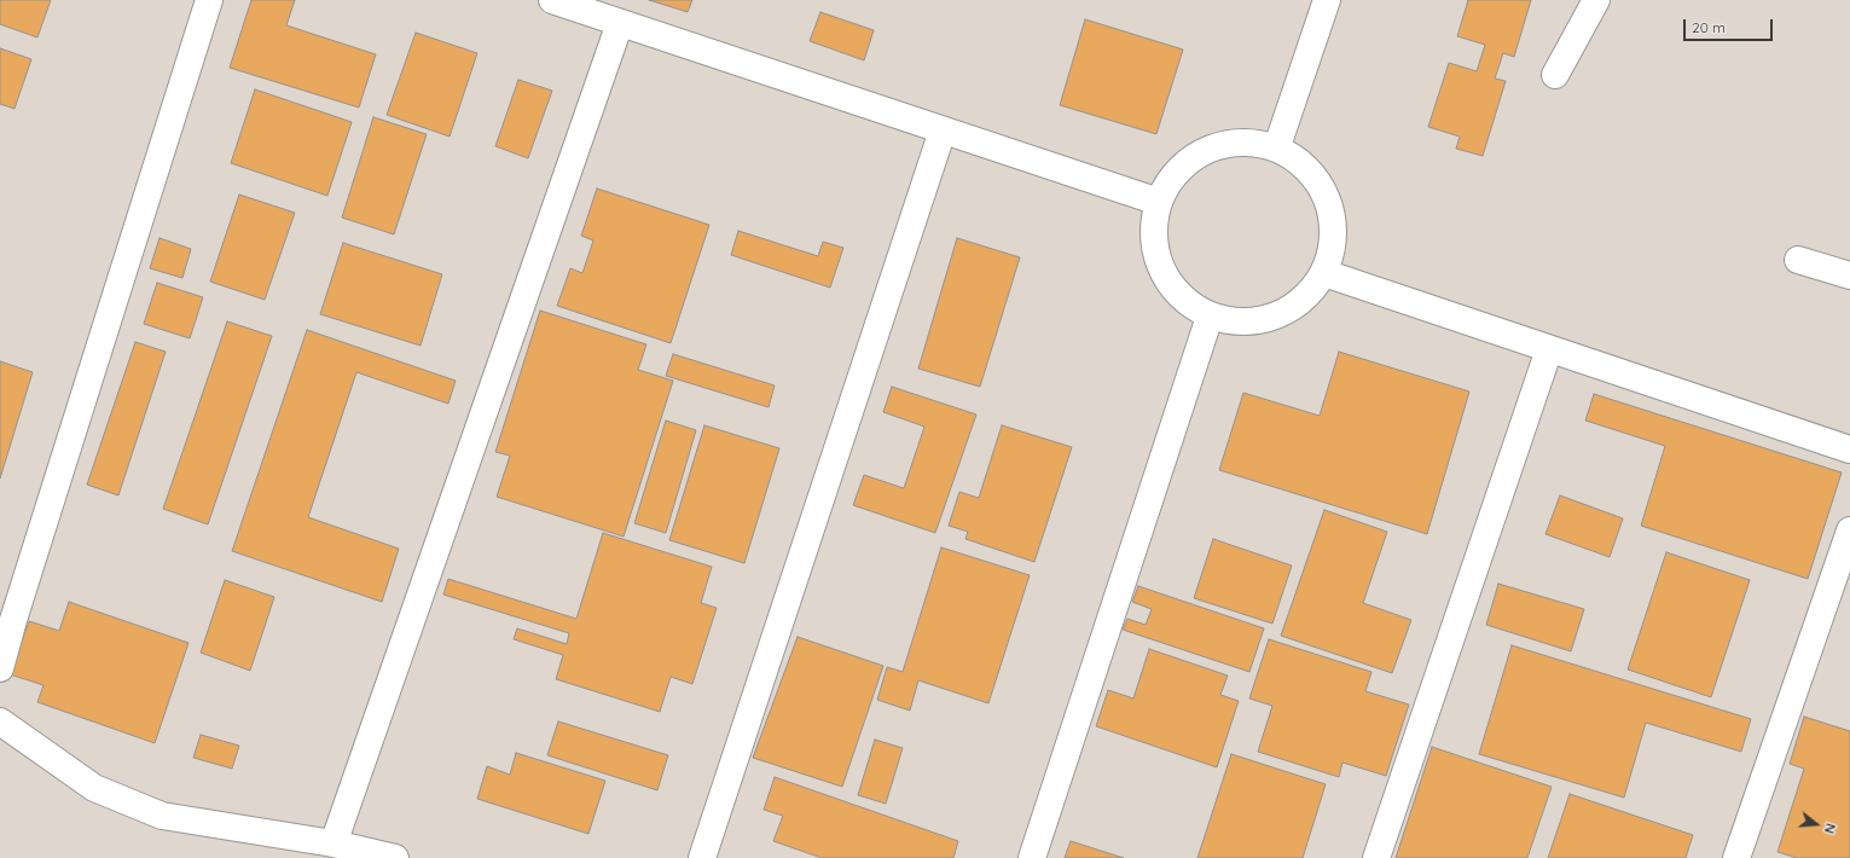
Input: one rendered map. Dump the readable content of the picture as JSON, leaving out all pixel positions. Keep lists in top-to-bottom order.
{
  "scale_bar": "20 m",
  "north": "right"
}
